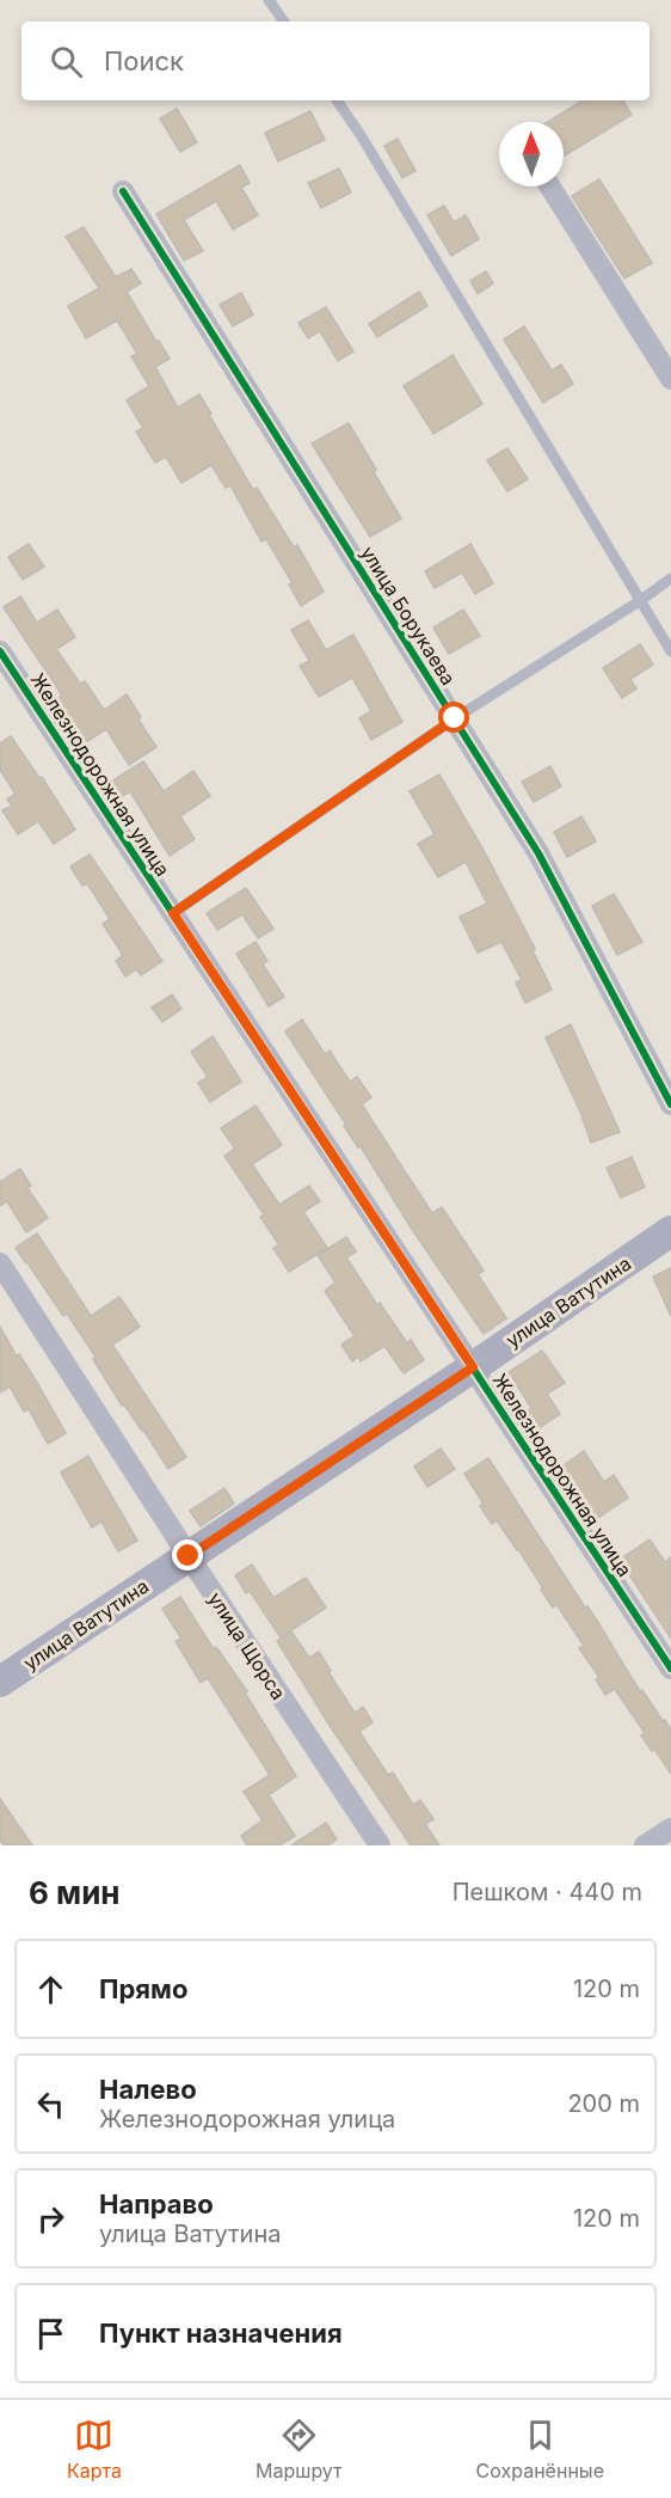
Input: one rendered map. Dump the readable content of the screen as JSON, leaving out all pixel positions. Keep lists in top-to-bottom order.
{
  "streets": {
    "street": [
      "улица Борукаева",
      "Железнодорожная улица",
      "улица Ватутина",
      "улица Щорса"
    ]
  },
  "crossings": [
    ["Железнодорожная улица", "улица Ватутина"],
    ["улица Ватутина", "улица Щорса"]
  ],
  "north": "top",
  "page": {
    "search": "Поиск",
    "heading": ["6 мин", "Пешком · 440 m"],
    "list": [
      ["Прямо", "120 m"],
      ["Налево", "Железнодорожная улица", "200 m"],
      ["Направо", "улица Ватутина", "120 m"],
      "Пункт назначения"
    ],
    "nav": ["Карта", "Маршрут", "Сохранённые"]
  }
}
